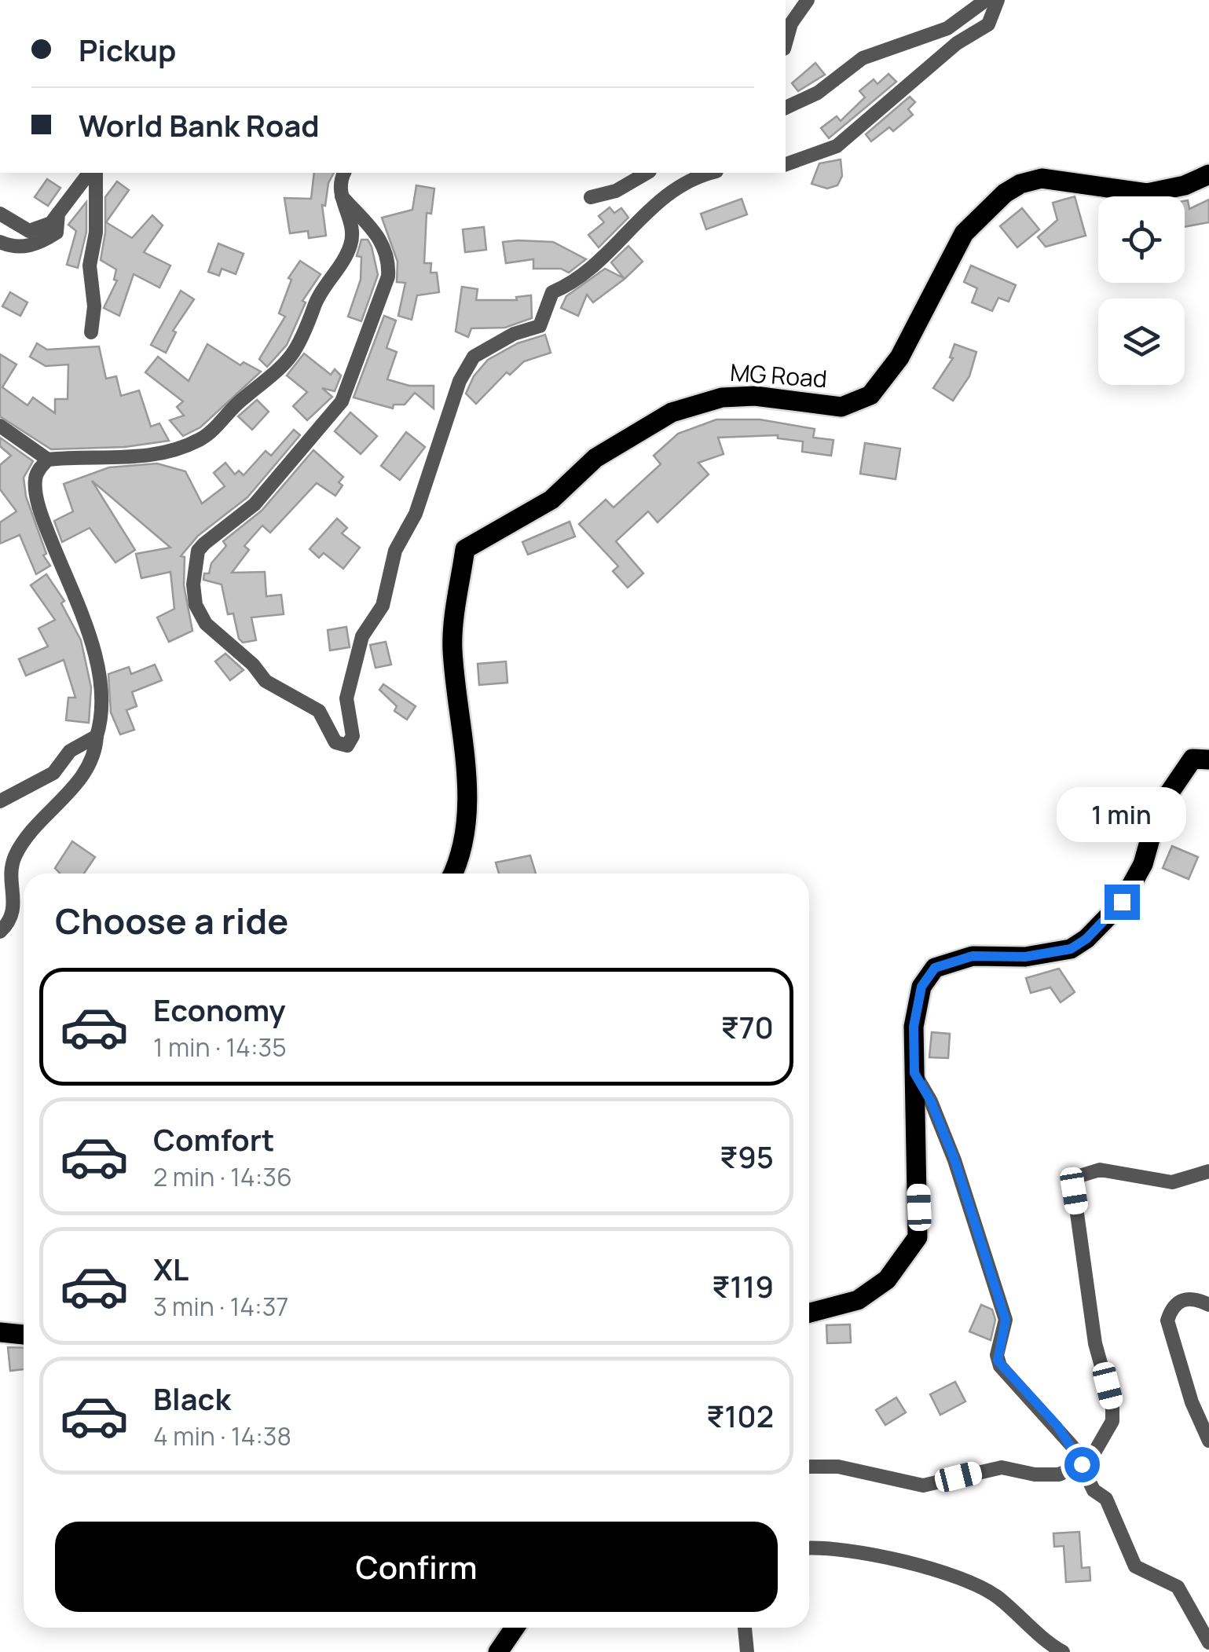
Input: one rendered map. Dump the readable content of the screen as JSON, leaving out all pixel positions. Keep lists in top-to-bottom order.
{
  "streets": {
    "main road": ["MG Road"]
  },
  "page": {
    "banner": ["Pickup", "World Bank Road"],
    "bubble": "1 min",
    "heading": "Choose a ride",
    "list": [
      {
        "name": "Economy",
        "note": "1 min · 14:35",
        "value": "₹70"
      },
      {
        "name": "Comfort",
        "note": "2 min · 14:36",
        "value": "₹95"
      },
      {
        "name": "XL",
        "note": "3 min · 14:37",
        "value": "₹119"
      },
      {
        "name": "Black",
        "note": "4 min · 14:38",
        "value": "₹102"
      }
    ],
    "buttons": "Confirm"
  }
}
